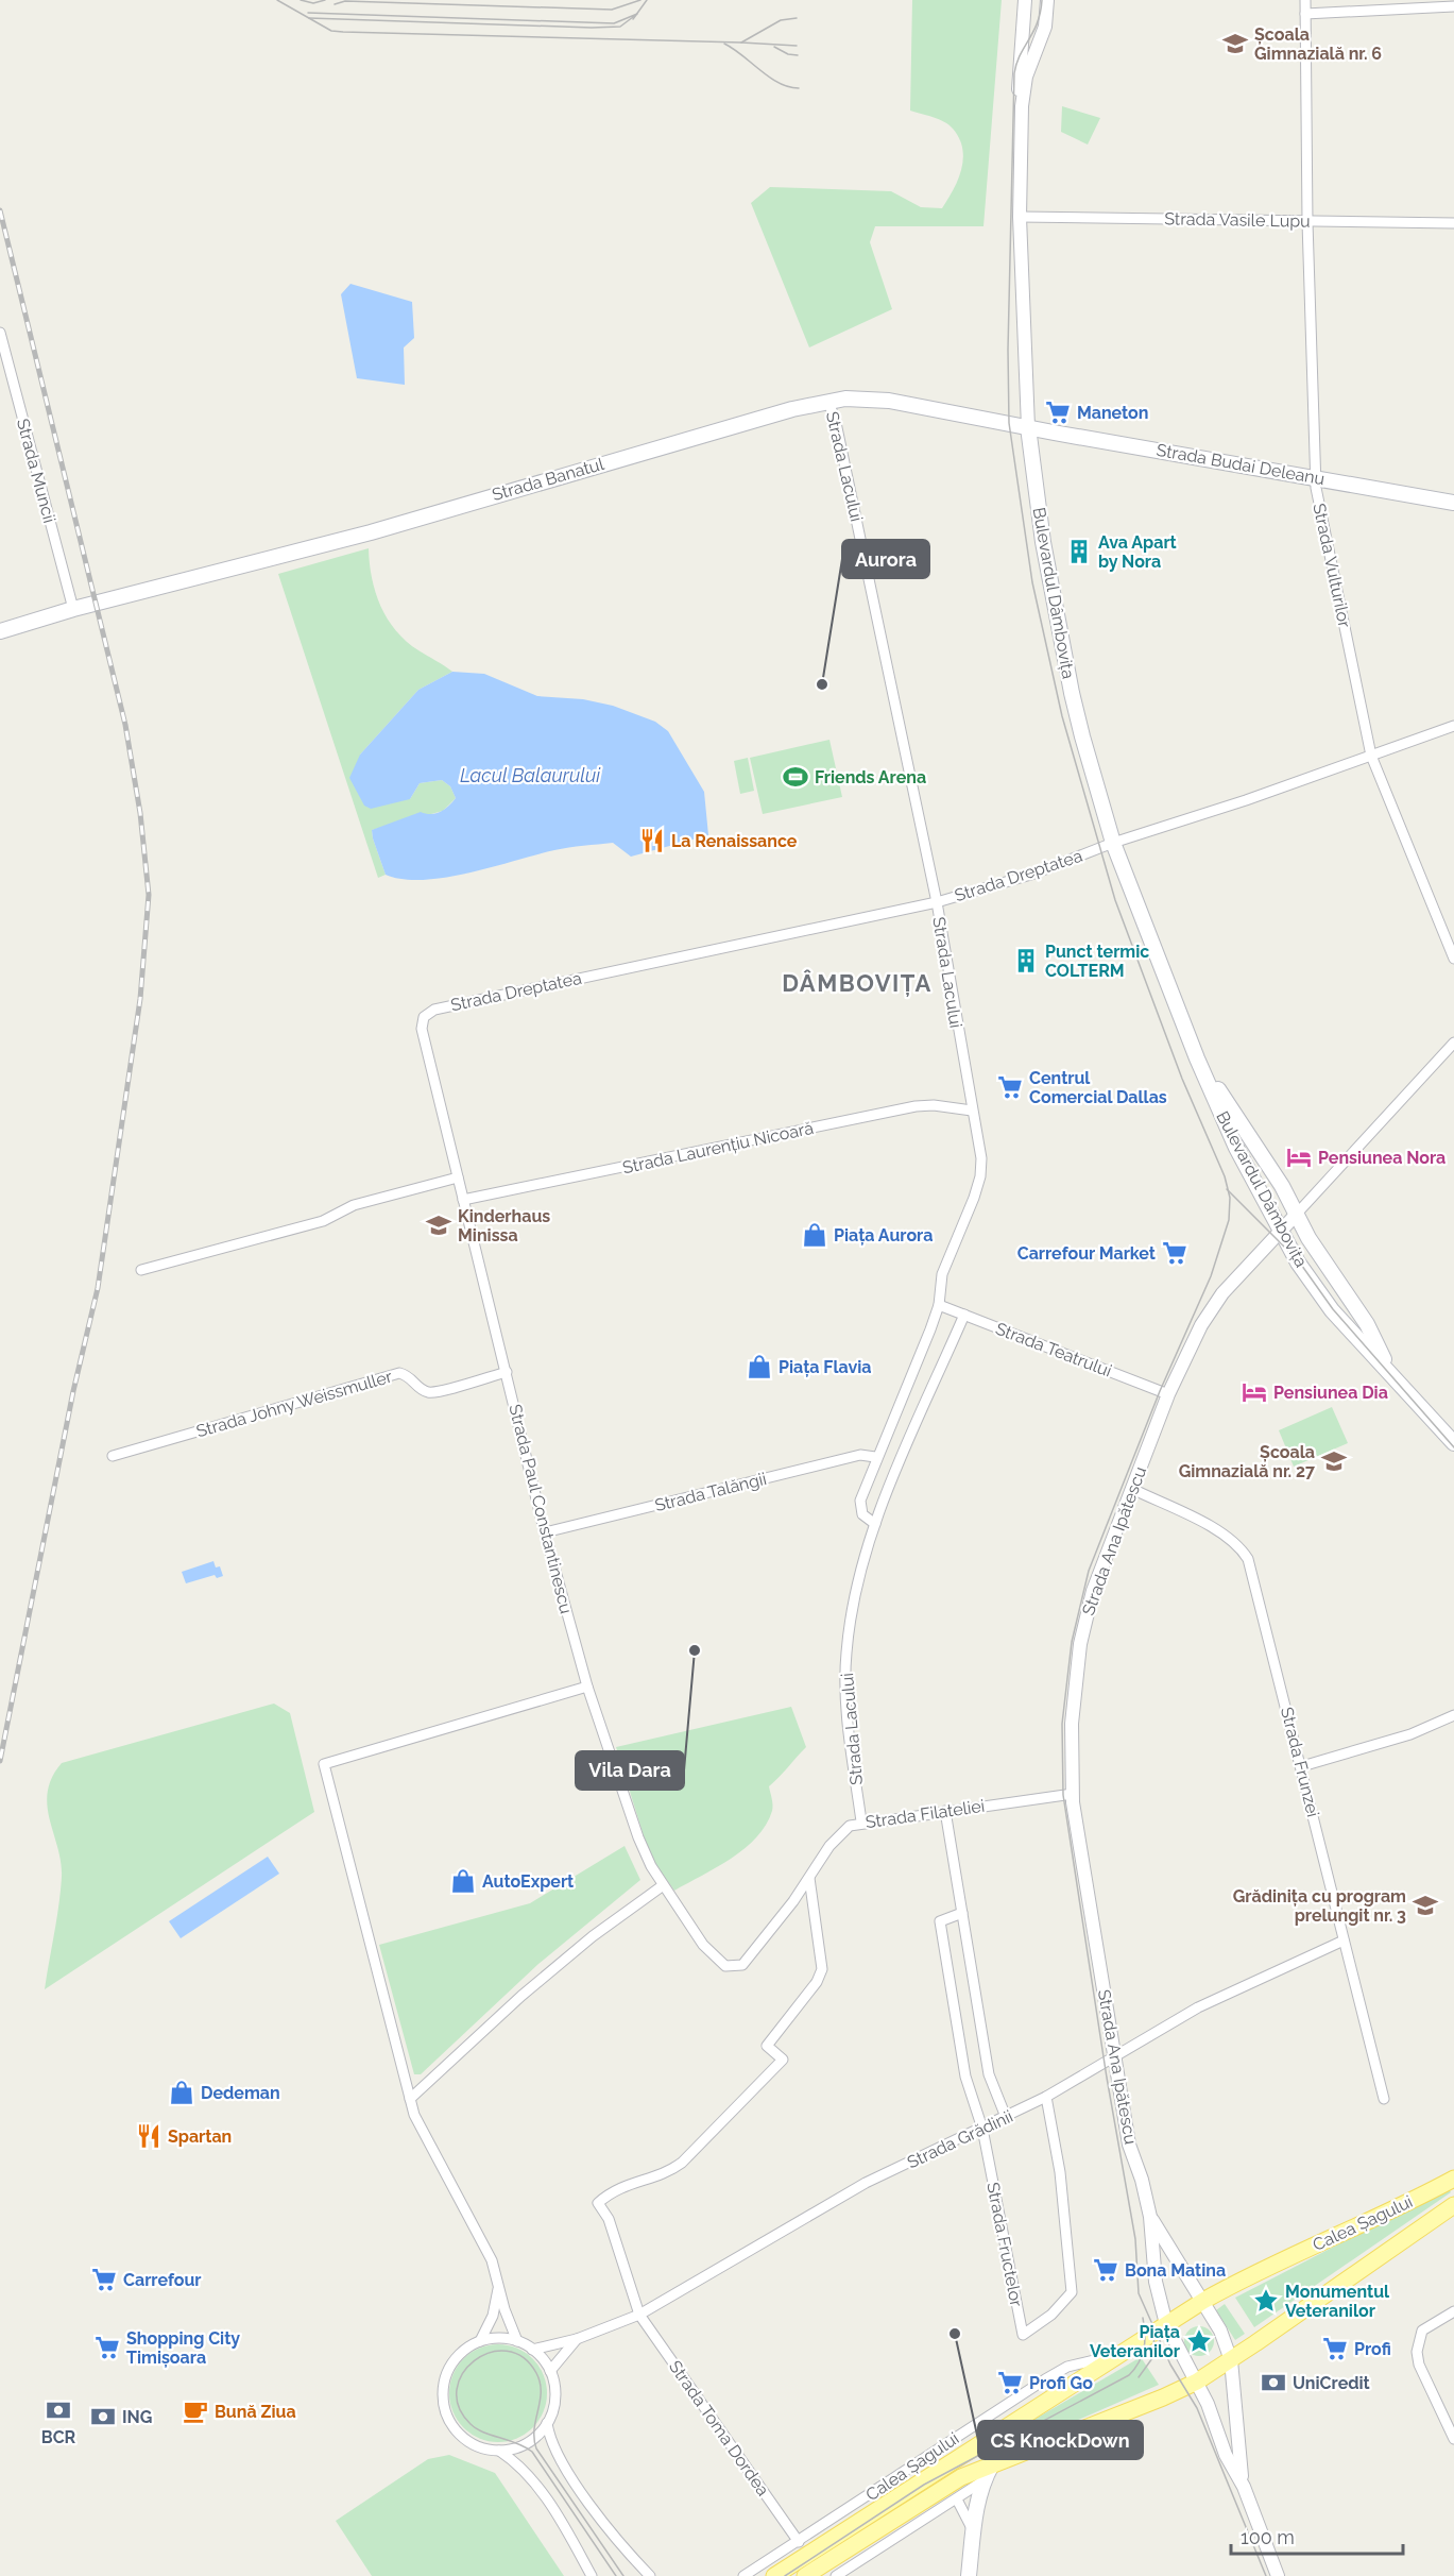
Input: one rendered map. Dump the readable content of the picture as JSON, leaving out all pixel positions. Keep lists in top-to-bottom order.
{
  "streets": {
    "main road": [
      "Strada Budai Deleanu",
      "Strada Banatul",
      "Bulevardul Dâmbovița",
      "Calea Șagului"
    ],
    "street": [
      "Strada Vasile Lupu",
      "Strada Lacului",
      "Strada Muncii",
      "Strada Vulturilor",
      "Strada Dreptatea",
      "Strada Laurențiu Nicoară",
      "Strada Teatrului",
      "Strada Johny Weissmuller",
      "Strada Talăngii",
      "Strada Paul Constantinescu",
      "Strada Ana Ipătescu",
      "Strada Frunzei",
      "Strada Filateliei",
      "Strada Grădinii",
      "Strada Fructelor",
      "Strada Toma Dordea"
    ]
  },
  "crossings": [
    ["Strada Vasile Lupu", "Strada Vulturilor"],
    ["Strada Vasile Lupu", "Bulevardul Dâmbovița"],
    ["Strada Budai Deleanu", "Strada Banatul"],
    ["Strada Budai Deleanu", "Strada Vulturilor"],
    ["Strada Budai Deleanu", "Bulevardul Dâmbovița"],
    ["Strada Lacului", "Strada Banatul"],
    ["Strada Lacului", "Strada Dreptatea"],
    ["Strada Lacului", "Strada Laurențiu Nicoară"],
    ["Strada Lacului", "Strada Teatrului"],
    ["Strada Lacului", "Strada Talăngii"],
    ["Strada Lacului", "Strada Filateliei"],
    ["Strada Muncii", "Strada Banatul"],
    ["Strada Banatul", "Bulevardul Dâmbovița"],
    ["Strada Vulturilor", "Strada Dreptatea"],
    ["Bulevardul Dâmbovița", "Strada Dreptatea"],
    ["Bulevardul Dâmbovița", "Strada Ana Ipătescu"],
    ["Strada Dreptatea", "Strada Paul Constantinescu"],
    ["Strada Laurențiu Nicoară", "Strada Paul Constantinescu"],
    ["Strada Teatrului", "Strada Ana Ipătescu"],
    ["Strada Johny Weissmuller", "Strada Paul Constantinescu"],
    ["Strada Talăngii", "Strada Paul Constantinescu"],
    ["Strada Paul Constantinescu", "Strada Filateliei"],
    ["Strada Ana Ipătescu", "Strada Frunzei"],
    ["Strada Ana Ipătescu", "Strada Filateliei"],
    ["Strada Ana Ipătescu", "Strada Grădinii"],
    ["Strada Ana Ipătescu", "Calea Șagului"],
    ["Strada Frunzei", "Strada Grădinii"],
    ["Strada Filateliei", "Strada Toma Dordea"],
    ["Strada Grădinii", "Strada Fructelor"],
    ["Strada Grădinii", "Strada Toma Dordea"],
    ["Calea Șagului", "Strada Toma Dordea"]
  ],
  "districts": ["DÂMBOVIȚA"],
  "water": ["Lacul Balaurului"],
  "places": {
    "school or university": [
      "Școala Gimnazială nr. 6",
      "Kinderhaus Minissa",
      "Școala Gimnazială nr. 27",
      "Grădinița cu program prelungit nr. 3"
    ],
    "supermarket": [
      "Maneton",
      "Centrul Comercial Dallas",
      "Carrefour Market",
      "Bona Matina",
      "Carrefour",
      "Shopping City Timișoara",
      "Profi",
      "Profi Go"
    ],
    "building": ["Ava Apart by Nora", "Punct termic COLTERM"],
    "other": ["Aurora", "Vila Dara", "CS KnockDown"],
    "sports": ["Friends Arena"],
    "restaurant": ["La Renaissance", "Spartan"],
    "hotel": ["Pensiunea Nora", "Pensiunea Dia"],
    "shop": [
      "Piața Aurora",
      "Piața Flavia",
      "AutoExpert",
      "Dedeman"
    ],
    "place": ["Monumentul Veteranilor", "Piața Veteranilor"],
    "bank": ["UniCredit", "BCR", "ING"],
    "cafe": ["Bună Ziua"]
  },
  "scale_bar": "100 m"
}
